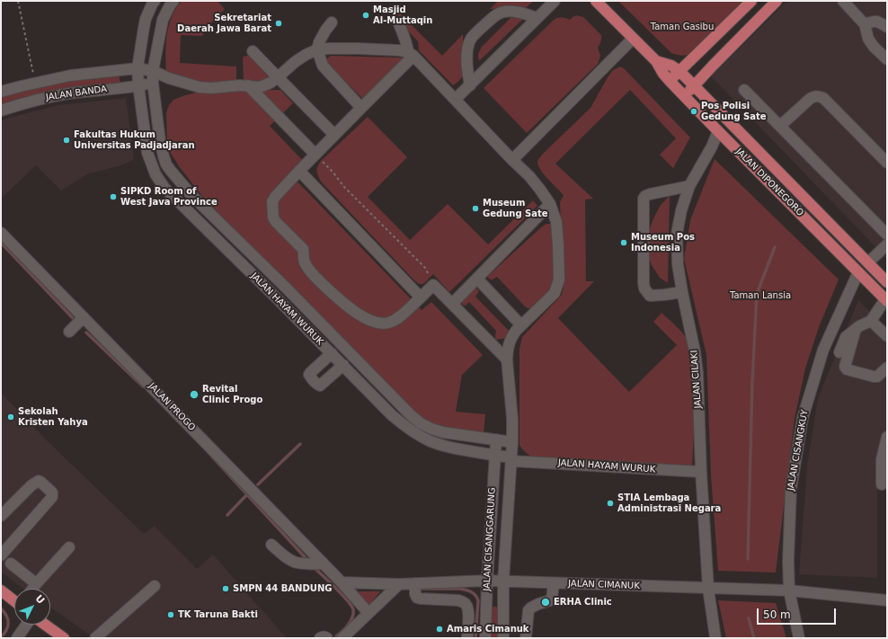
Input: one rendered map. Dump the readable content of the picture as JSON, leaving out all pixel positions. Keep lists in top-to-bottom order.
{
  "streets": {
    "main road": ["JALAN DIPONEGORO"],
    "street": [
      "JALAN BANDA",
      "JALAN HAYAM WURUK",
      "JALAN CILAKI",
      "JALAN PROGO",
      "JALAN CISANGKUY",
      "JALAN CISANGGARUNG",
      "JALAN CIMANUK"
    ]
  },
  "crossings": [
    ["JALAN BANDA", "JALAN HAYAM WURUK"],
    ["JALAN BANDA", "JALAN CISANGGARUNG"],
    ["JALAN DIPONEGORO", "JALAN CILAKI"],
    ["JALAN DIPONEGORO", "JALAN CISANGKUY"],
    ["JALAN HAYAM WURUK", "JALAN CILAKI"],
    ["JALAN HAYAM WURUK", "JALAN CISANGGARUNG"],
    ["JALAN CILAKI", "JALAN CIMANUK"],
    ["JALAN CISANGKUY", "JALAN CIMANUK"],
    ["JALAN CISANGGARUNG", "JALAN CIMANUK"]
  ],
  "parks": ["Taman Gasibu", "Taman Lansia"],
  "places": [
    "Masjid Al-Muttaqin",
    "Sekretariat Daerah Jawa Barat",
    "Pos Polisi Gedung Sate",
    "Fakultas Hukum Universitas Padjadjaran",
    "SIPKD Room of West Java Province",
    "Museum Gedung Sate",
    "Museum Pos Indonesia",
    "Revital Clinic Progo",
    "Sekolah Kristen Yahya",
    "STIA Lembaga Administrasi Negara",
    "SMPN 44 BANDUNG",
    "ERHA Clinic",
    "TK Taruna Bakti",
    "Amaris Cimanuk"
  ],
  "scale_bar": "50 m",
  "north": "top right"
}
